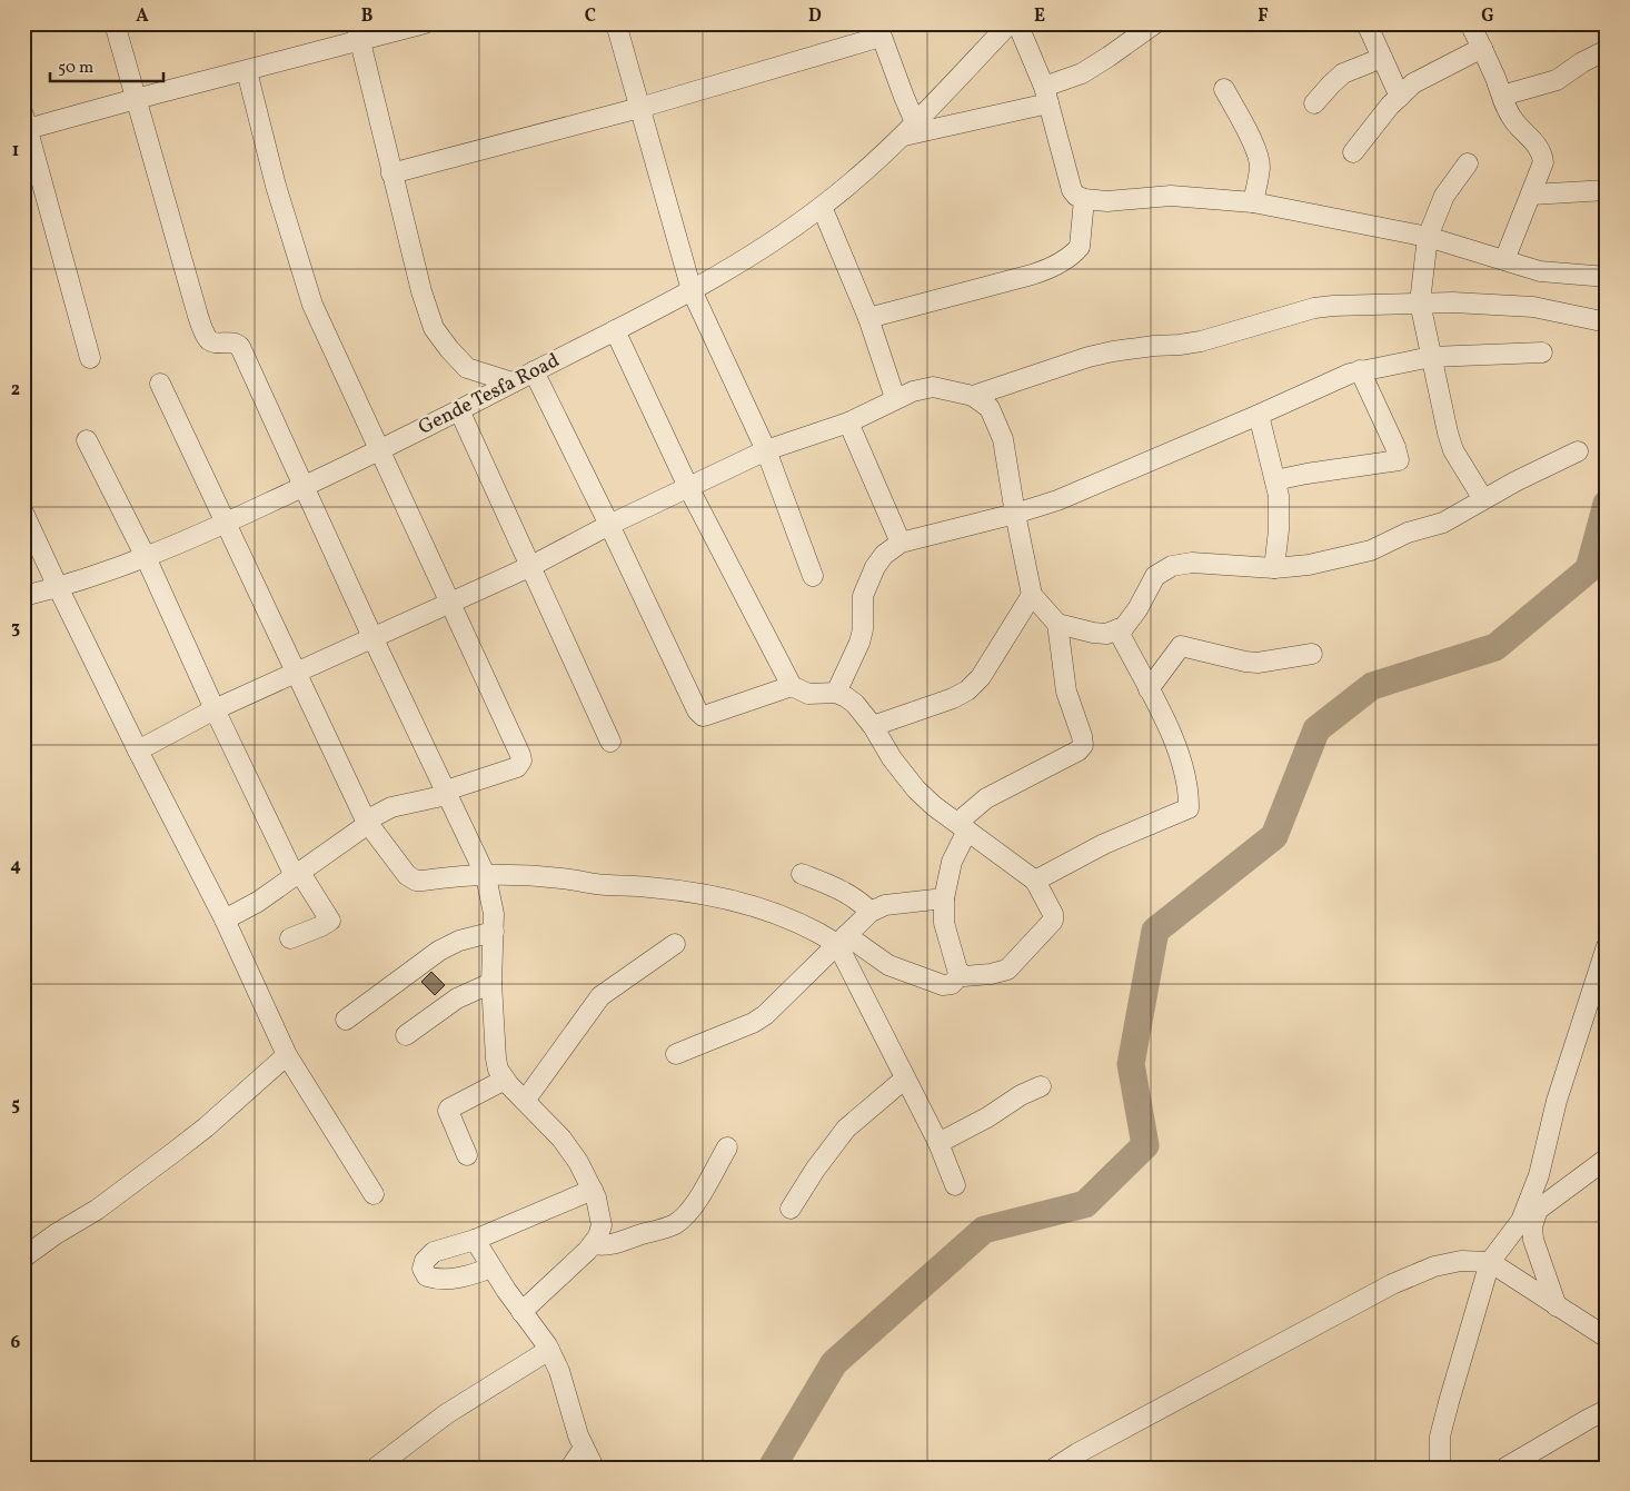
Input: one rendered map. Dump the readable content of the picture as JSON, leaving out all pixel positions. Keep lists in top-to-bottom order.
{
  "streets": {
    "street": ["Gende Tesfa Road"]
  },
  "scale_bar": "50 m",
  "grid": {
    "columns": [
      "A",
      "B",
      "C",
      "D",
      "E",
      "F",
      "G"
    ],
    "rows": [
      "1",
      "2",
      "3",
      "4",
      "5",
      "6"
    ]
  }
}
